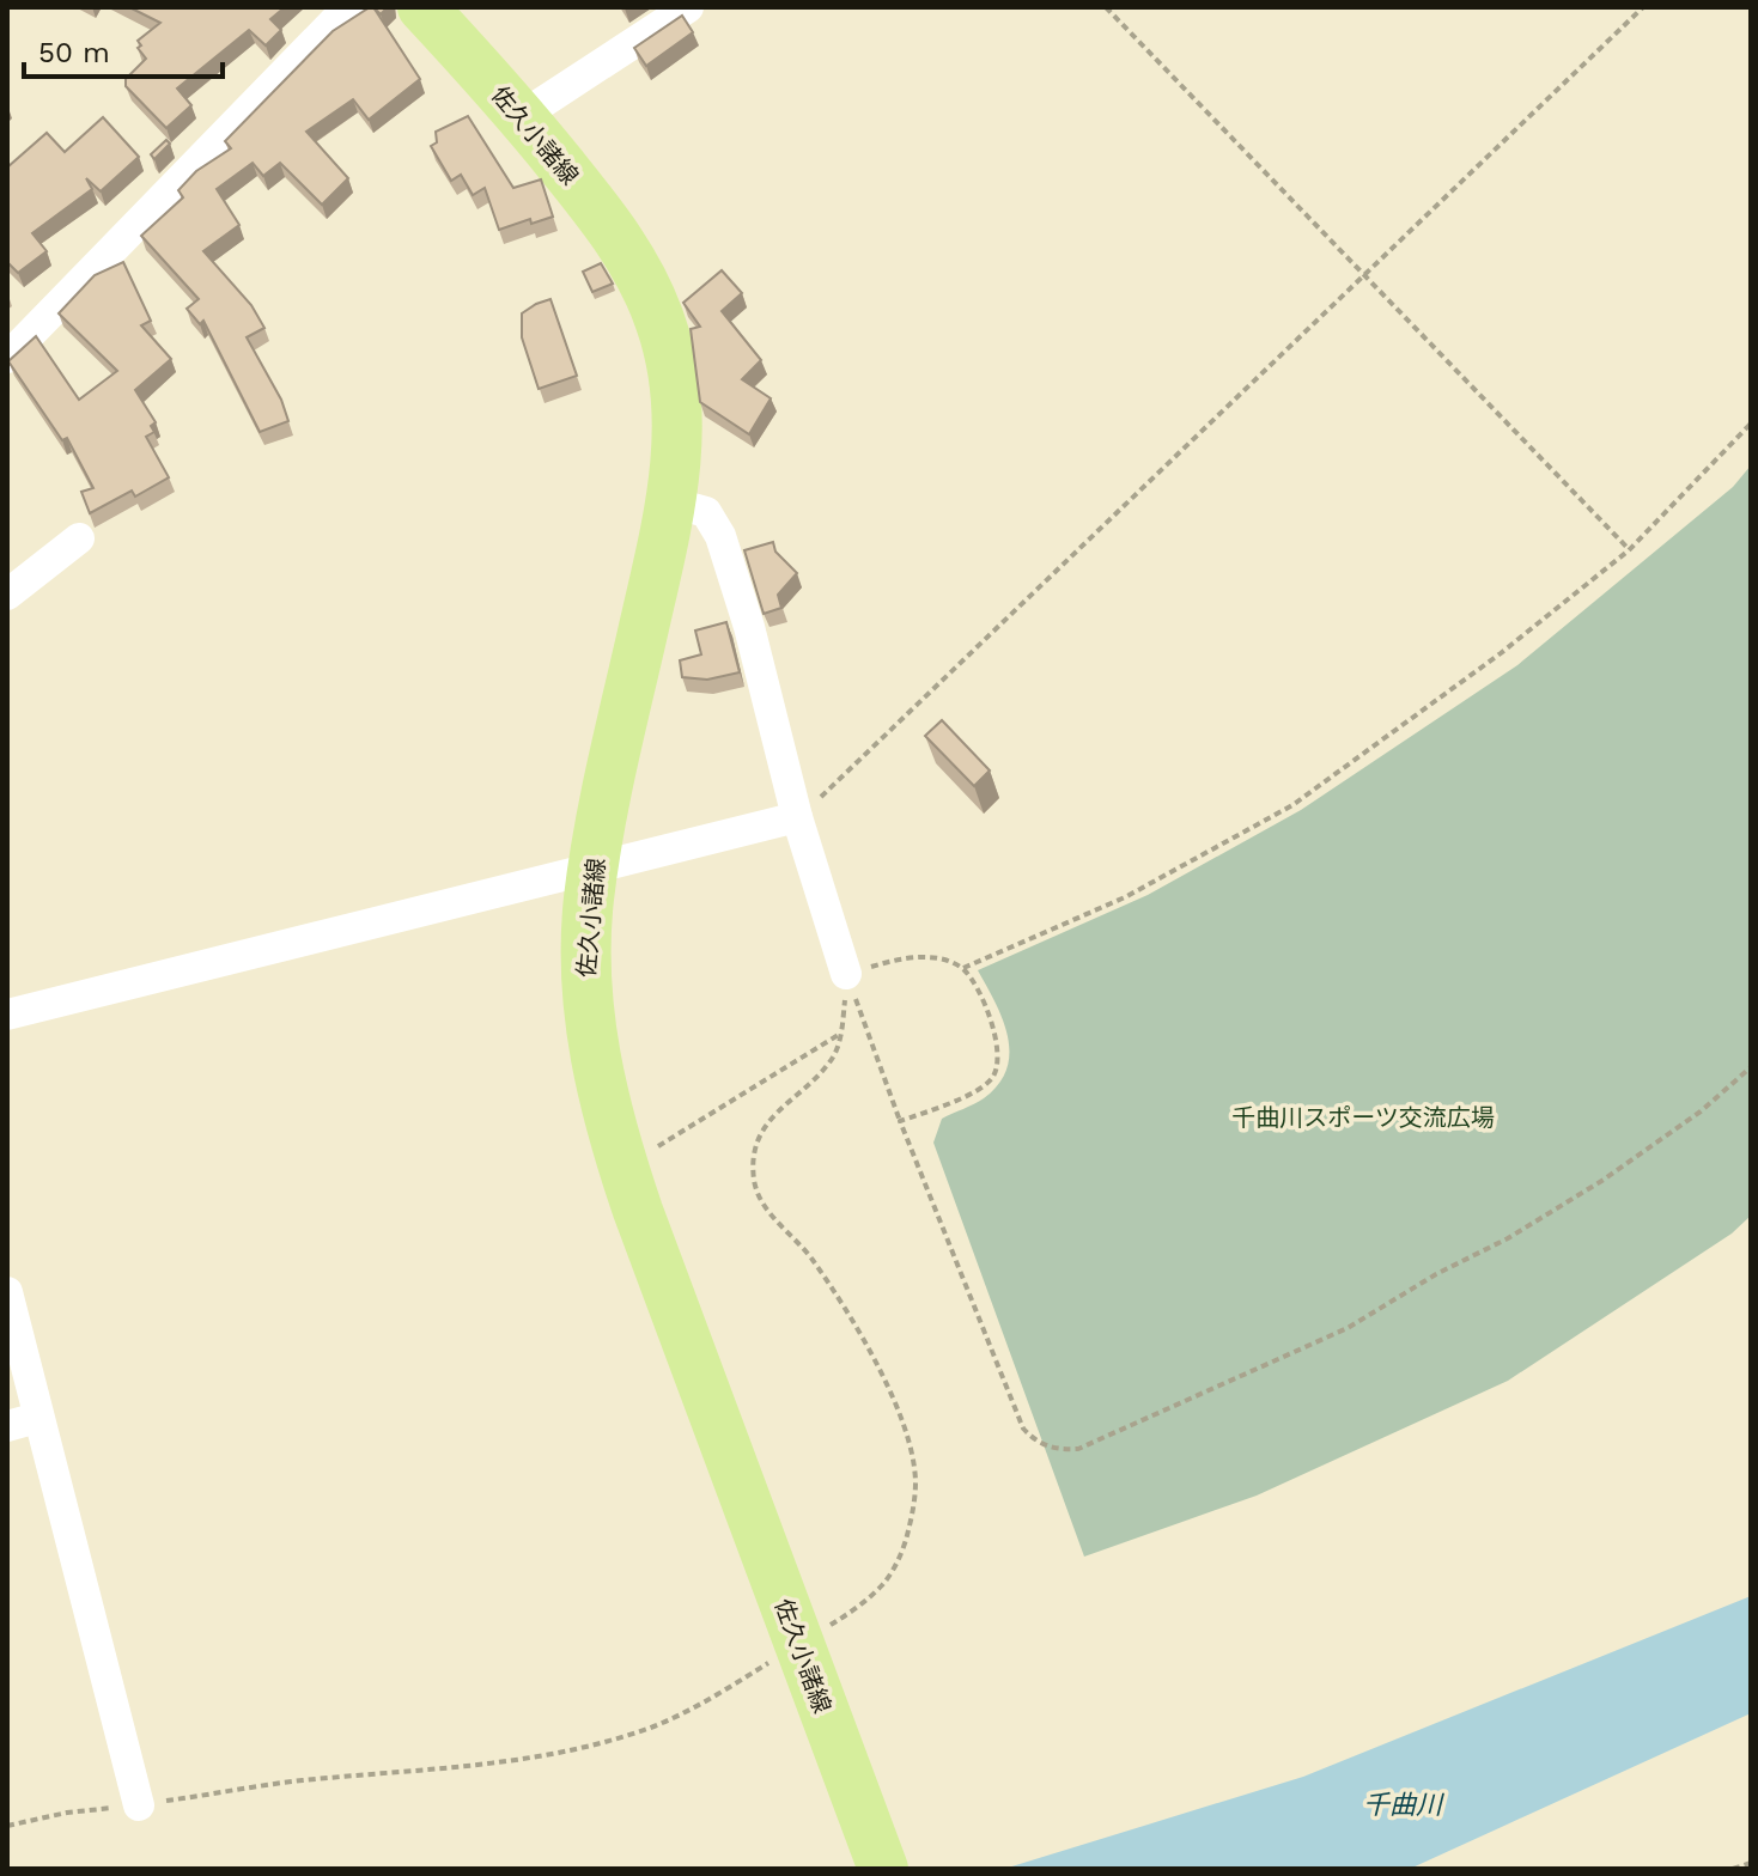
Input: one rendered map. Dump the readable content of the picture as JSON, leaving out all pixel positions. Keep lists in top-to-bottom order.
{
  "streets": {
    "main road": ["佐久小諸線"]
  },
  "water": ["千曲川"],
  "parks": ["千曲川スポーツ交流広場"],
  "scale_bar": "50 m"
}
